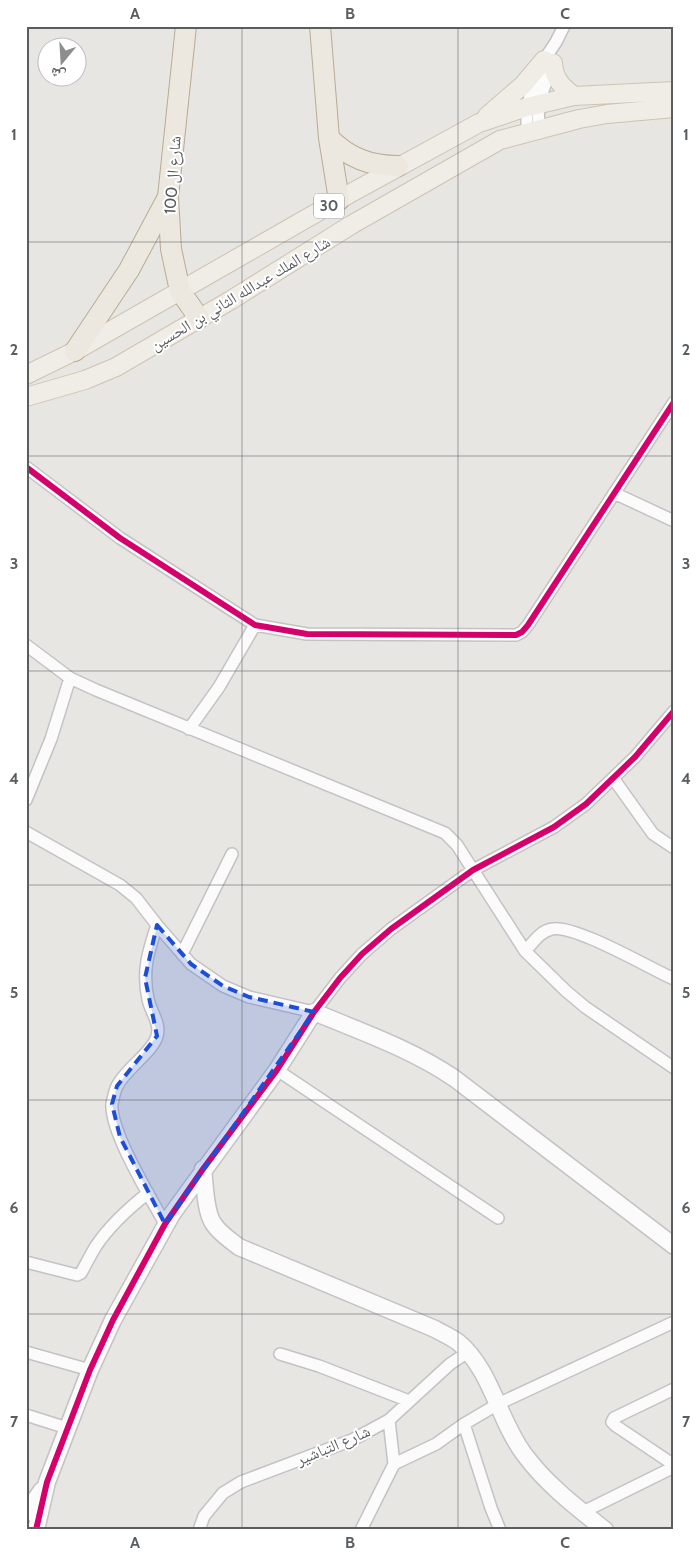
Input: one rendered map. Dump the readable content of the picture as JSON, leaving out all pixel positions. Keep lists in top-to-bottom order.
{
  "streets": {
    "highway": ["شارع ال 100"],
    "main road": ["30", "شارع الملك عبدالله الثاني بن الحسين"],
    "street": ["شارع التباشير"]
  },
  "crossings": [
    ["شارع ال 100", "شارع الملك عبدالله الثاني بن الحسين"]
  ],
  "north": "bottom",
  "grid": {
    "columns": ["A", "B", "C"],
    "rows": [
      "1",
      "2",
      "3",
      "4",
      "5",
      "6",
      "7"
    ]
  }
}
